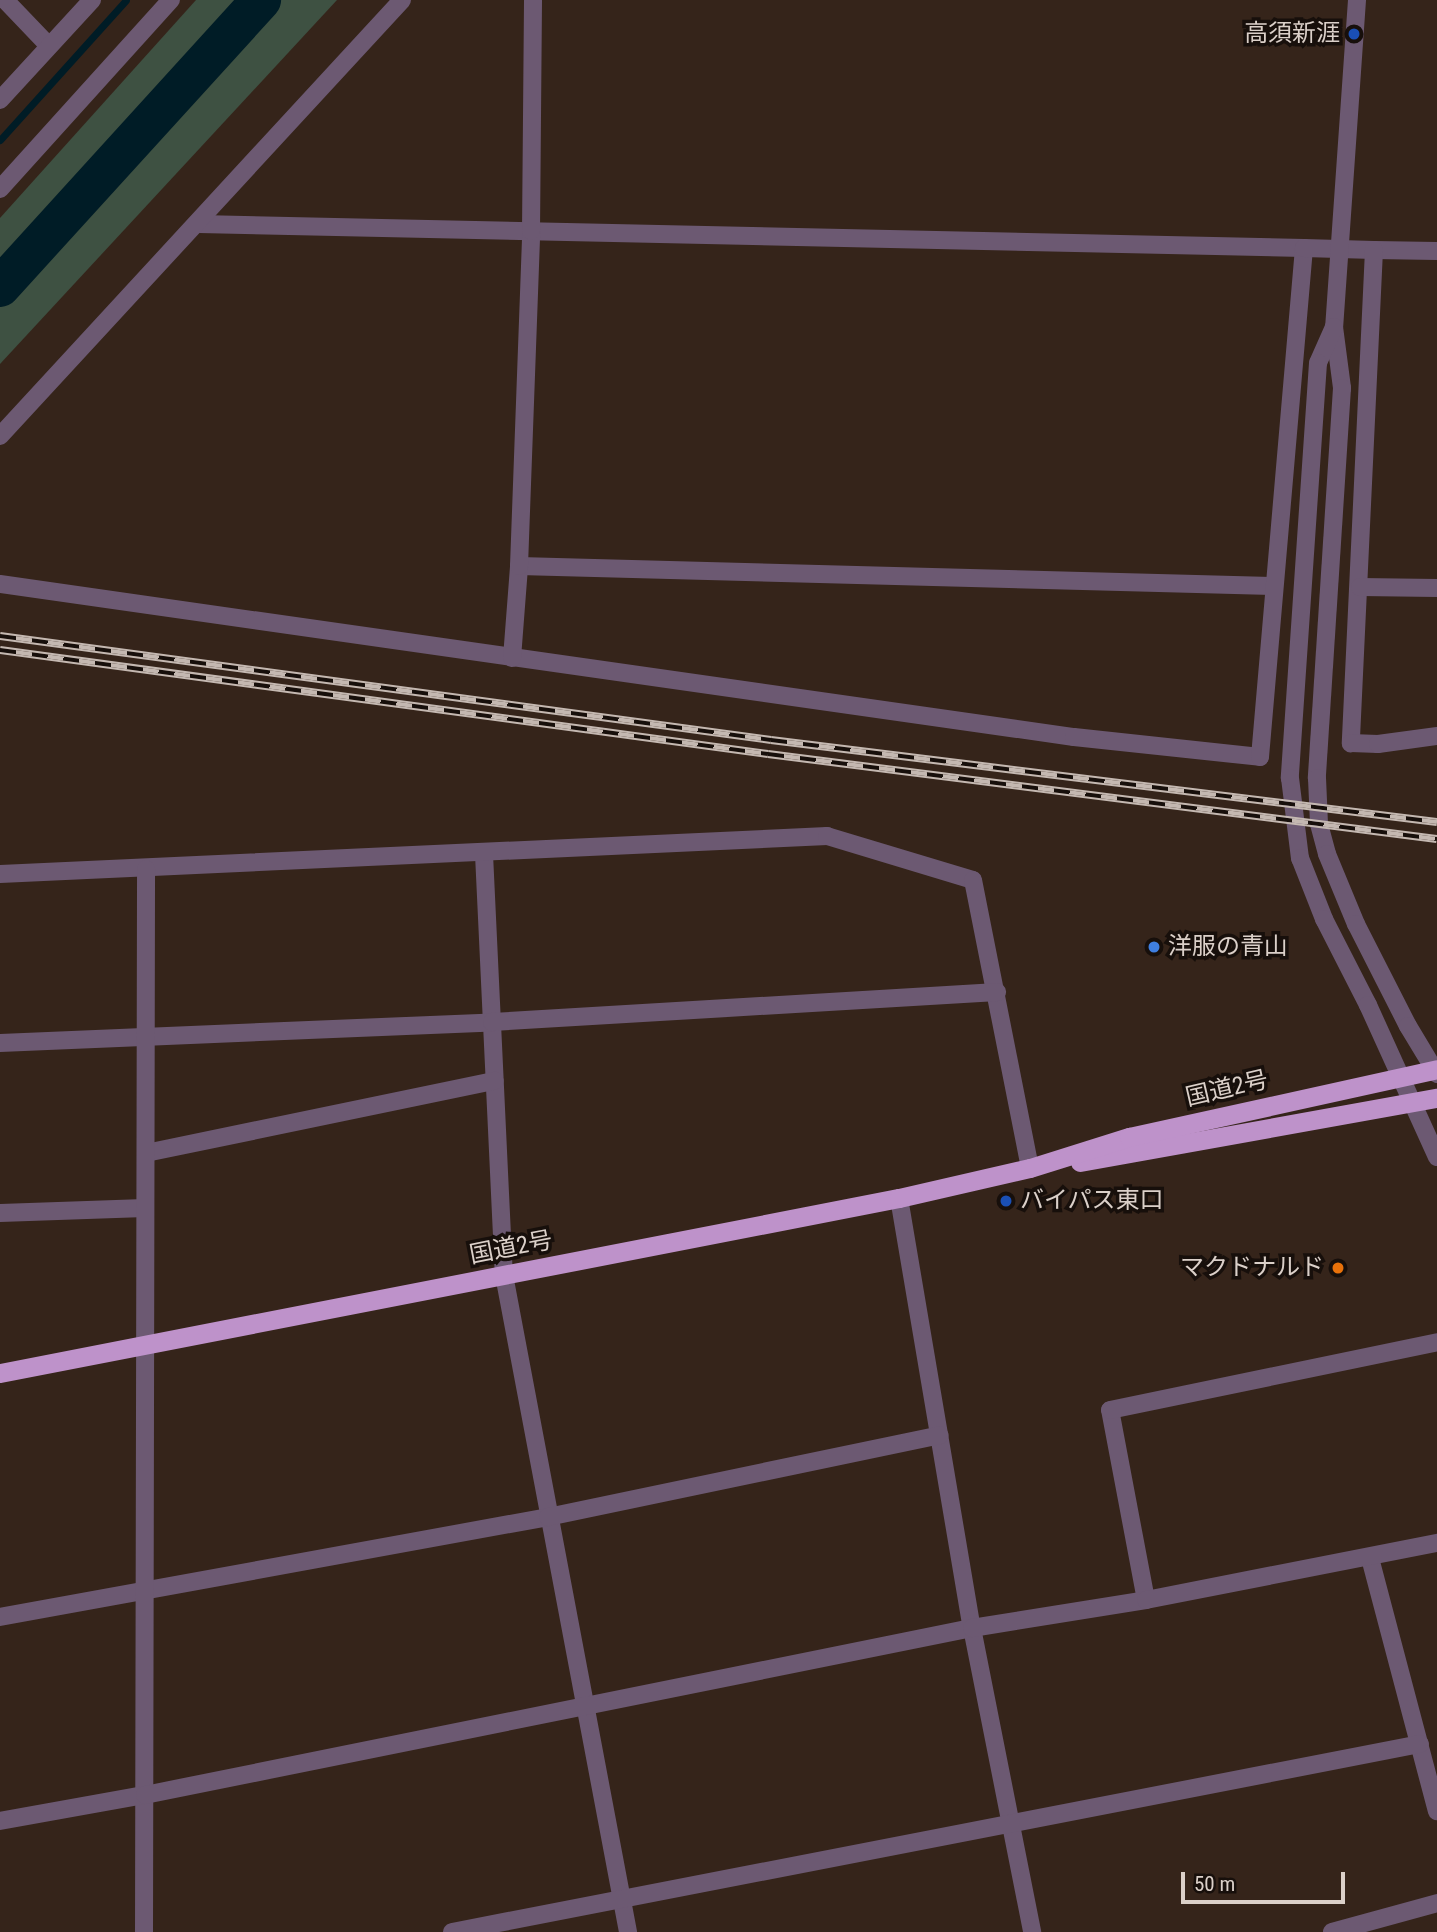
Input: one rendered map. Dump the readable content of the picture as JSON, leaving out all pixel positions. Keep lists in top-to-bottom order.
{
  "streets": {
    "highway": ["国道2号"]
  },
  "places": [
    "高須新涯",
    "洋服の青山",
    "バイパス東口",
    "マクドナルド"
  ],
  "scale_bar": "50 m"
}
